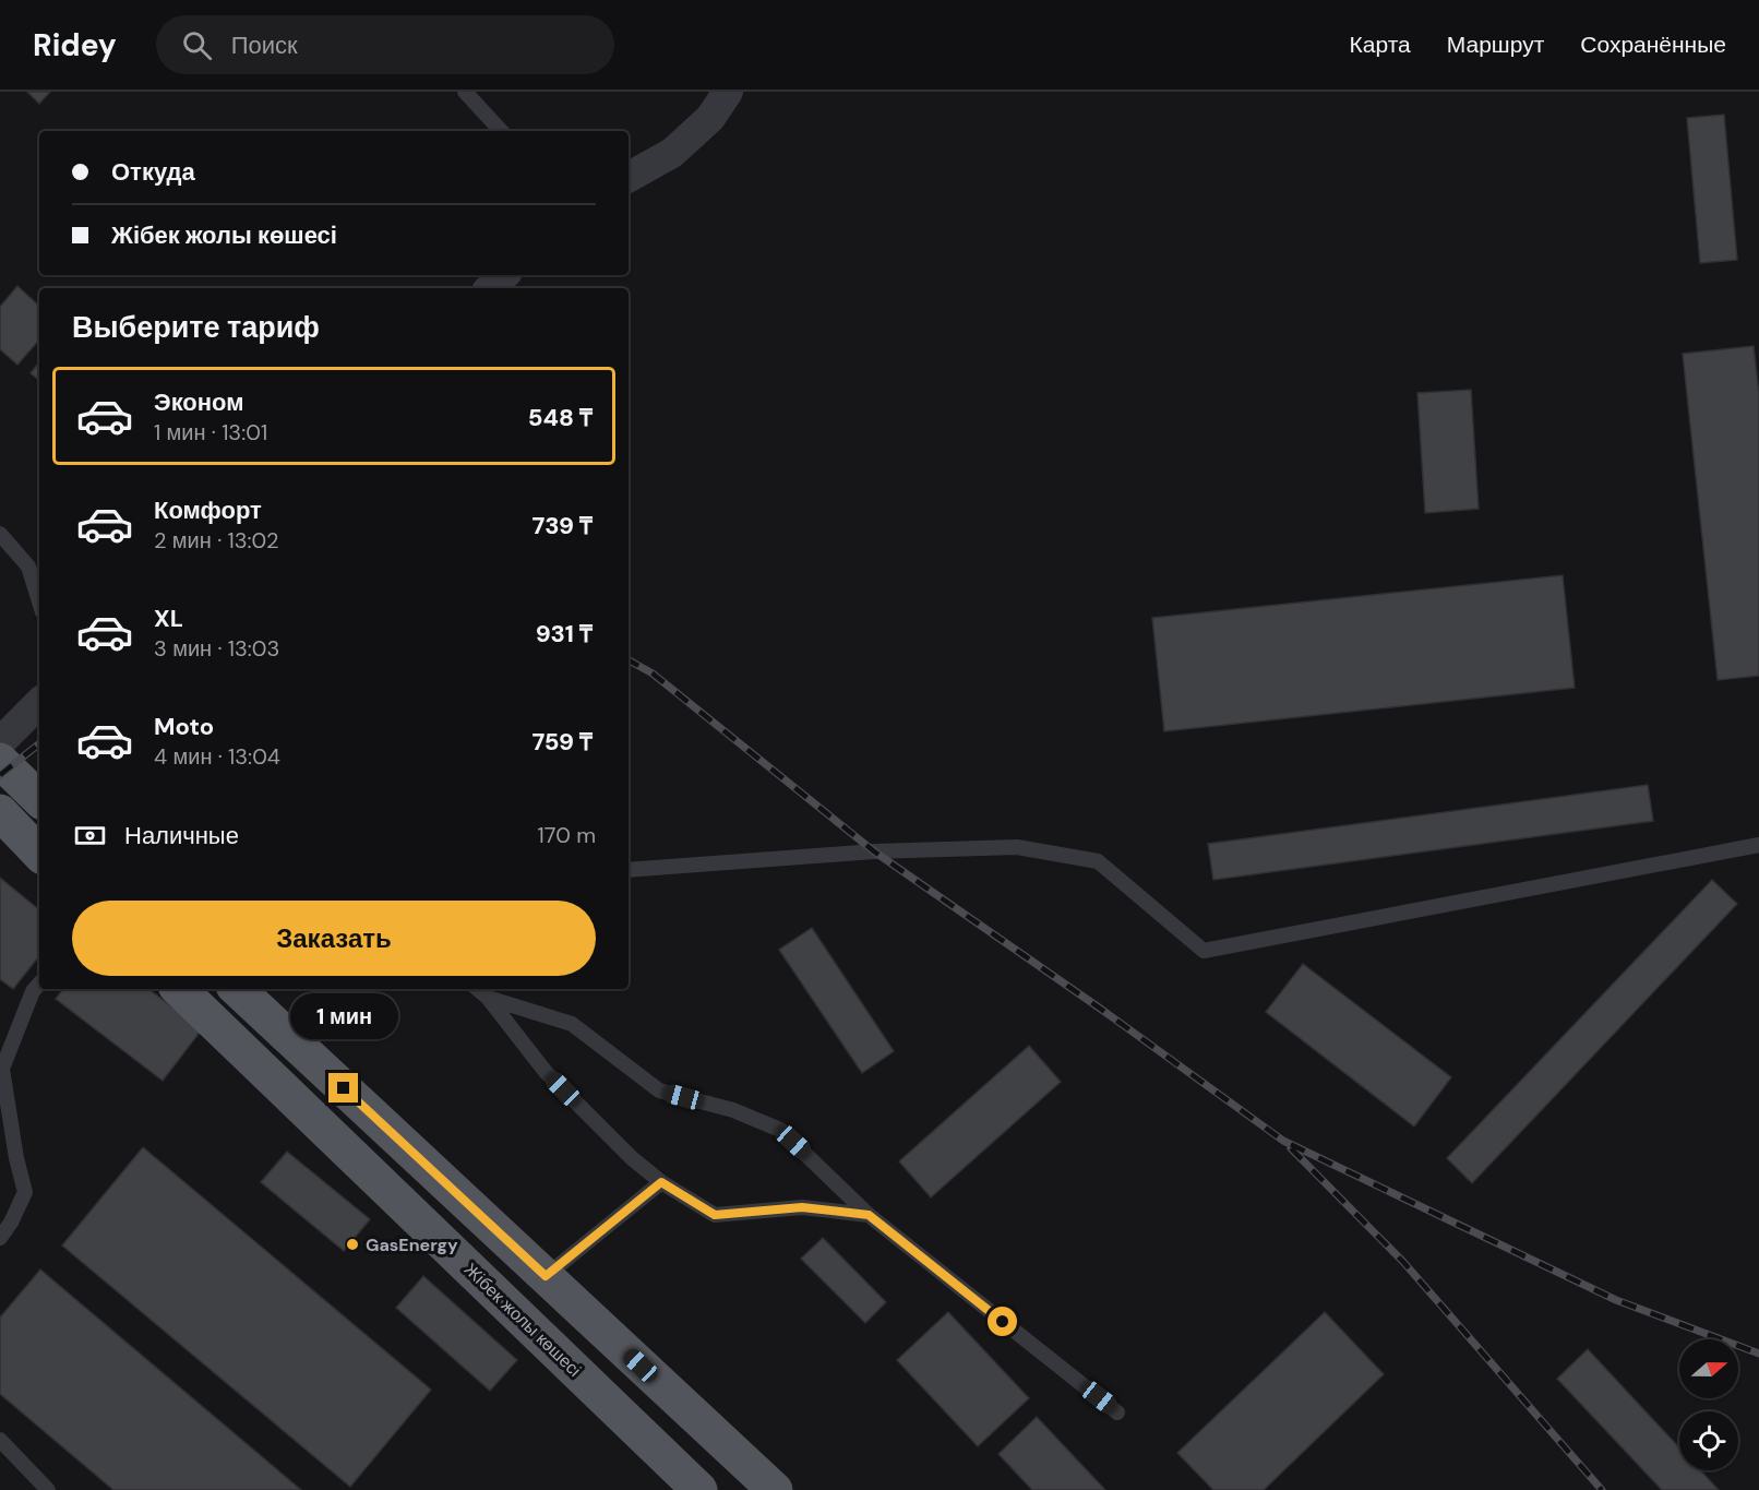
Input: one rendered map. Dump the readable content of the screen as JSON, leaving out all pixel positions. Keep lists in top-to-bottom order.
{
  "streets": {
    "main road": ["Жібек жолы көшесі"]
  },
  "places": ["GasEnergy"],
  "north": "right",
  "page": {
    "header": "Ridey",
    "search": "Поиск",
    "nav": ["Карта", "Маршрут", "Сохранённые"],
    "banner": ["Откуда", "Жібек жолы көшесі"],
    "heading": "Выберите тариф",
    "list": [
      {
        "name": "Эконом",
        "note": "1 мин · 13:01",
        "value": "548 ₸"
      },
      {
        "name": "Комфорт",
        "note": "2 мин · 13:02",
        "value": "739 ₸"
      },
      {
        "name": "XL",
        "note": "3 мин · 13:03",
        "value": "931 ₸"
      },
      {
        "name": "Moto",
        "note": "4 мин · 13:04",
        "value": "759 ₸"
      }
    ],
    "pay": ["Наличные", "170 m"],
    "buttons": "Заказать",
    "bubble": "1 мин"
  }
}
